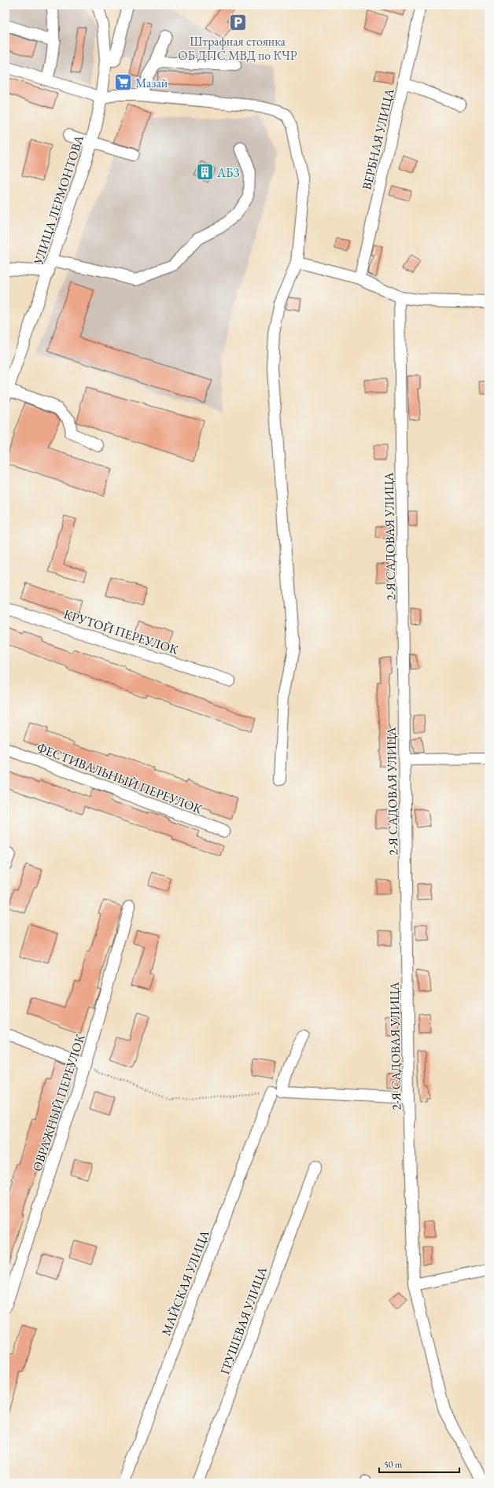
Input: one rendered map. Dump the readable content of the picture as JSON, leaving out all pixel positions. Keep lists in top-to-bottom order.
{
  "streets": {
    "street": [
      "ВЕРБНАЯ УЛИЦА",
      "УЛИЦА ЛЕРМОНТОВА",
      "2-Я САДОВАЯ УЛИЦА",
      "КРУТОЙ ПЕРЕУЛОК",
      "ФЕСТИВАЛЬНЫЙ ПЕРЕУЛОК",
      "ОВРАЖНЫЙ ПЕРЕУЛОК",
      "МАЙСКАЯ УЛИЦА",
      "ГРУШЕВАЯ УЛИЦА"
    ]
  },
  "places": {
    "parking": ["Штрафная стоянка ОБ ДПС МВД по КЧР"],
    "supermarket": ["Мазай"],
    "building": ["АБЗ"]
  },
  "scale_bar": "50 m"
}
